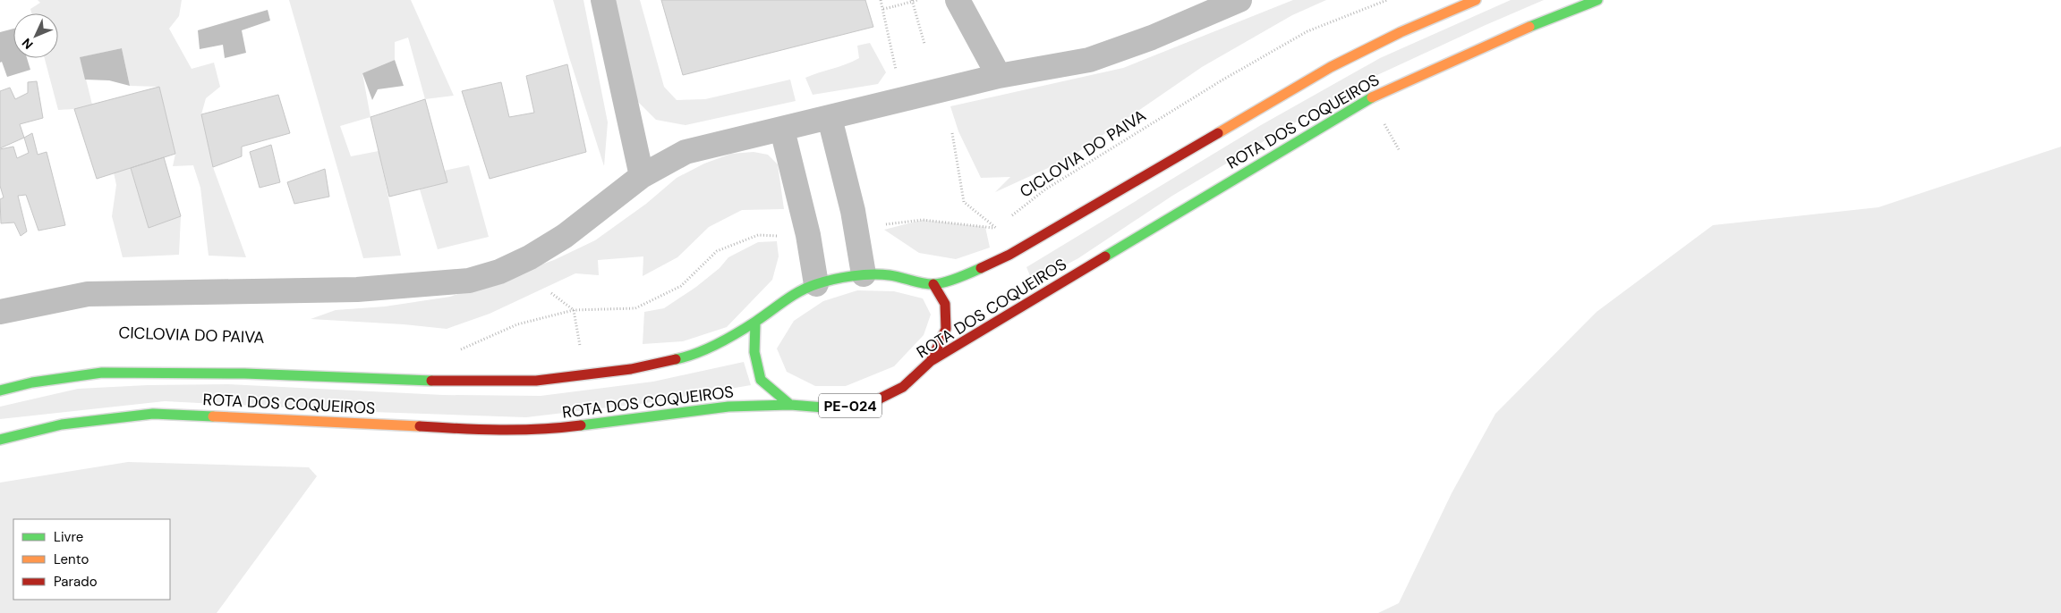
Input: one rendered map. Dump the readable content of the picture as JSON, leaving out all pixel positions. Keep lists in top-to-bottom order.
{
  "streets": {
    "main road": ["ROTA DOS COQUEIROS", "PE-024"],
    "path": ["CICLOVIA DO PAIVA"]
  },
  "legend": ["Livre", "Lento", "Parado"],
  "north": "bottom left"
}
